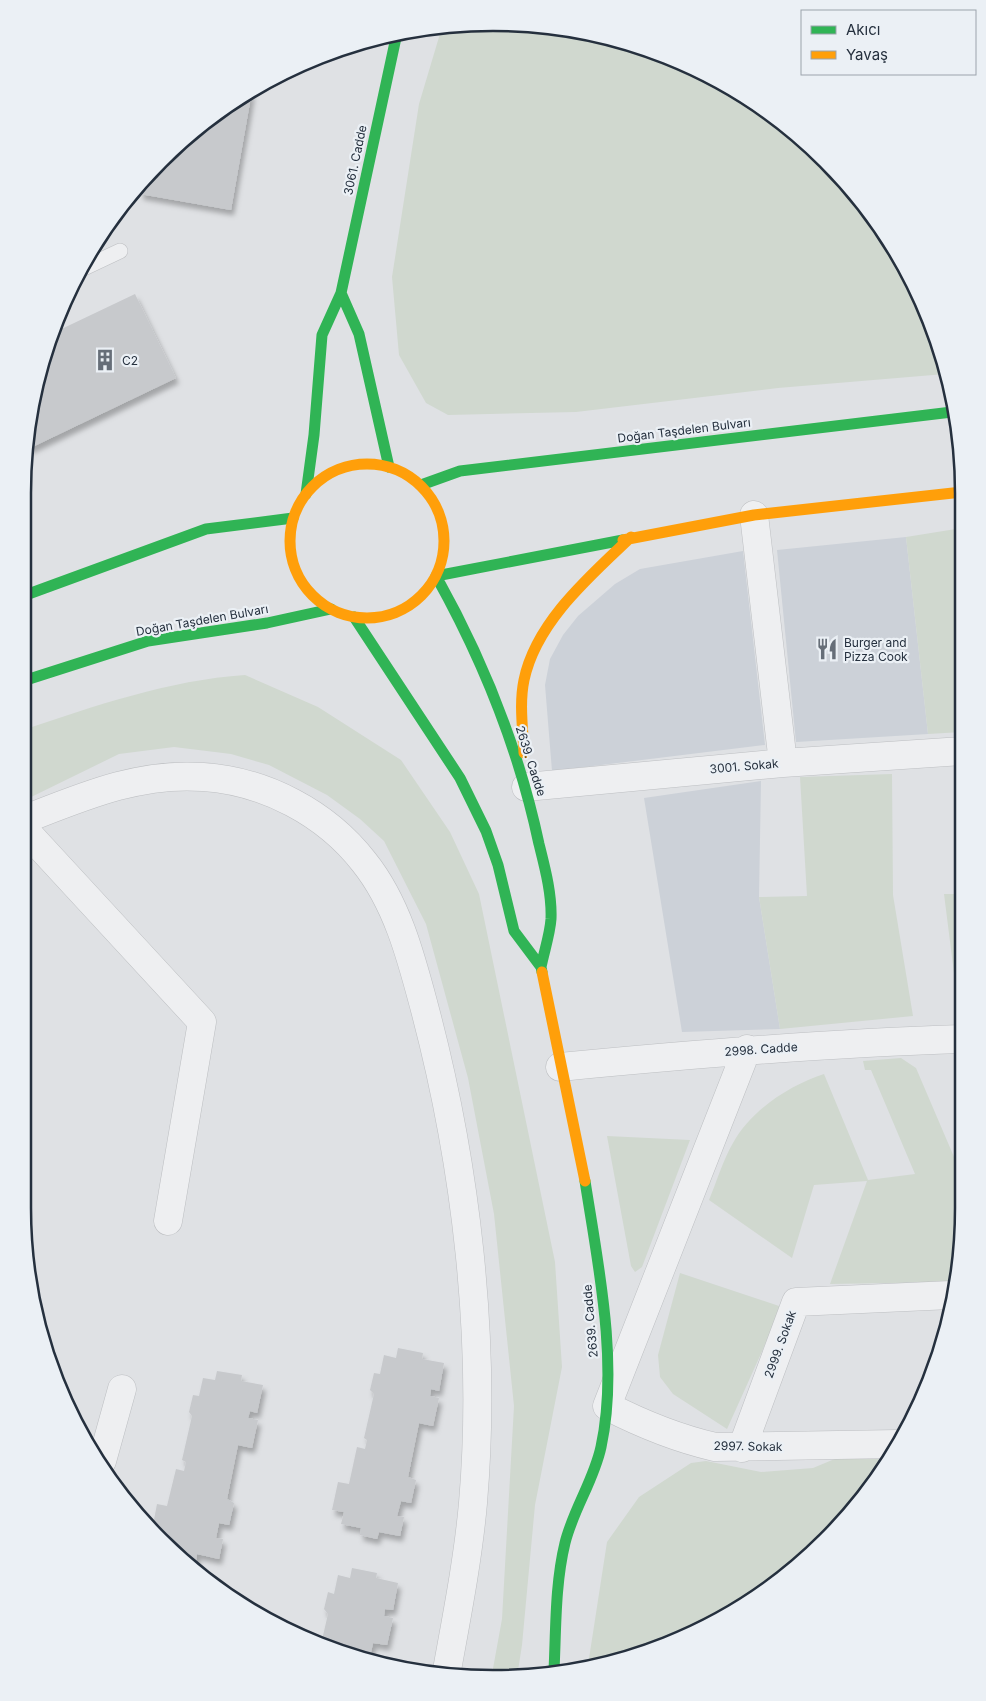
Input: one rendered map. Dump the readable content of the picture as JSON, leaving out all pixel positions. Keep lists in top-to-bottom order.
{
  "streets": {
    "street": [
      "3061. Cadde",
      "Doğan Taşdelen Bulvarı",
      "2639. Cadde",
      "3001. Sokak",
      "2998. Cadde",
      "2999. Sokak",
      "2997. Sokak"
    ]
  },
  "crossings": [
    ["3061. Cadde", "Doğan Taşdelen Bulvarı"],
    ["3061. Cadde", "2639. Cadde"],
    ["Doğan Taşdelen Bulvarı", "2639. Cadde"],
    ["2639. Cadde", "3001. Sokak"],
    ["2639. Cadde", "2998. Cadde"],
    ["2639. Cadde", "2997. Sokak"],
    ["2999. Sokak", "2997. Sokak"]
  ],
  "places": {
    "building": ["C2"],
    "restaurant": ["Burger and Pizza Cook"]
  },
  "legend": ["Akıcı", "Yavaş"]
}
